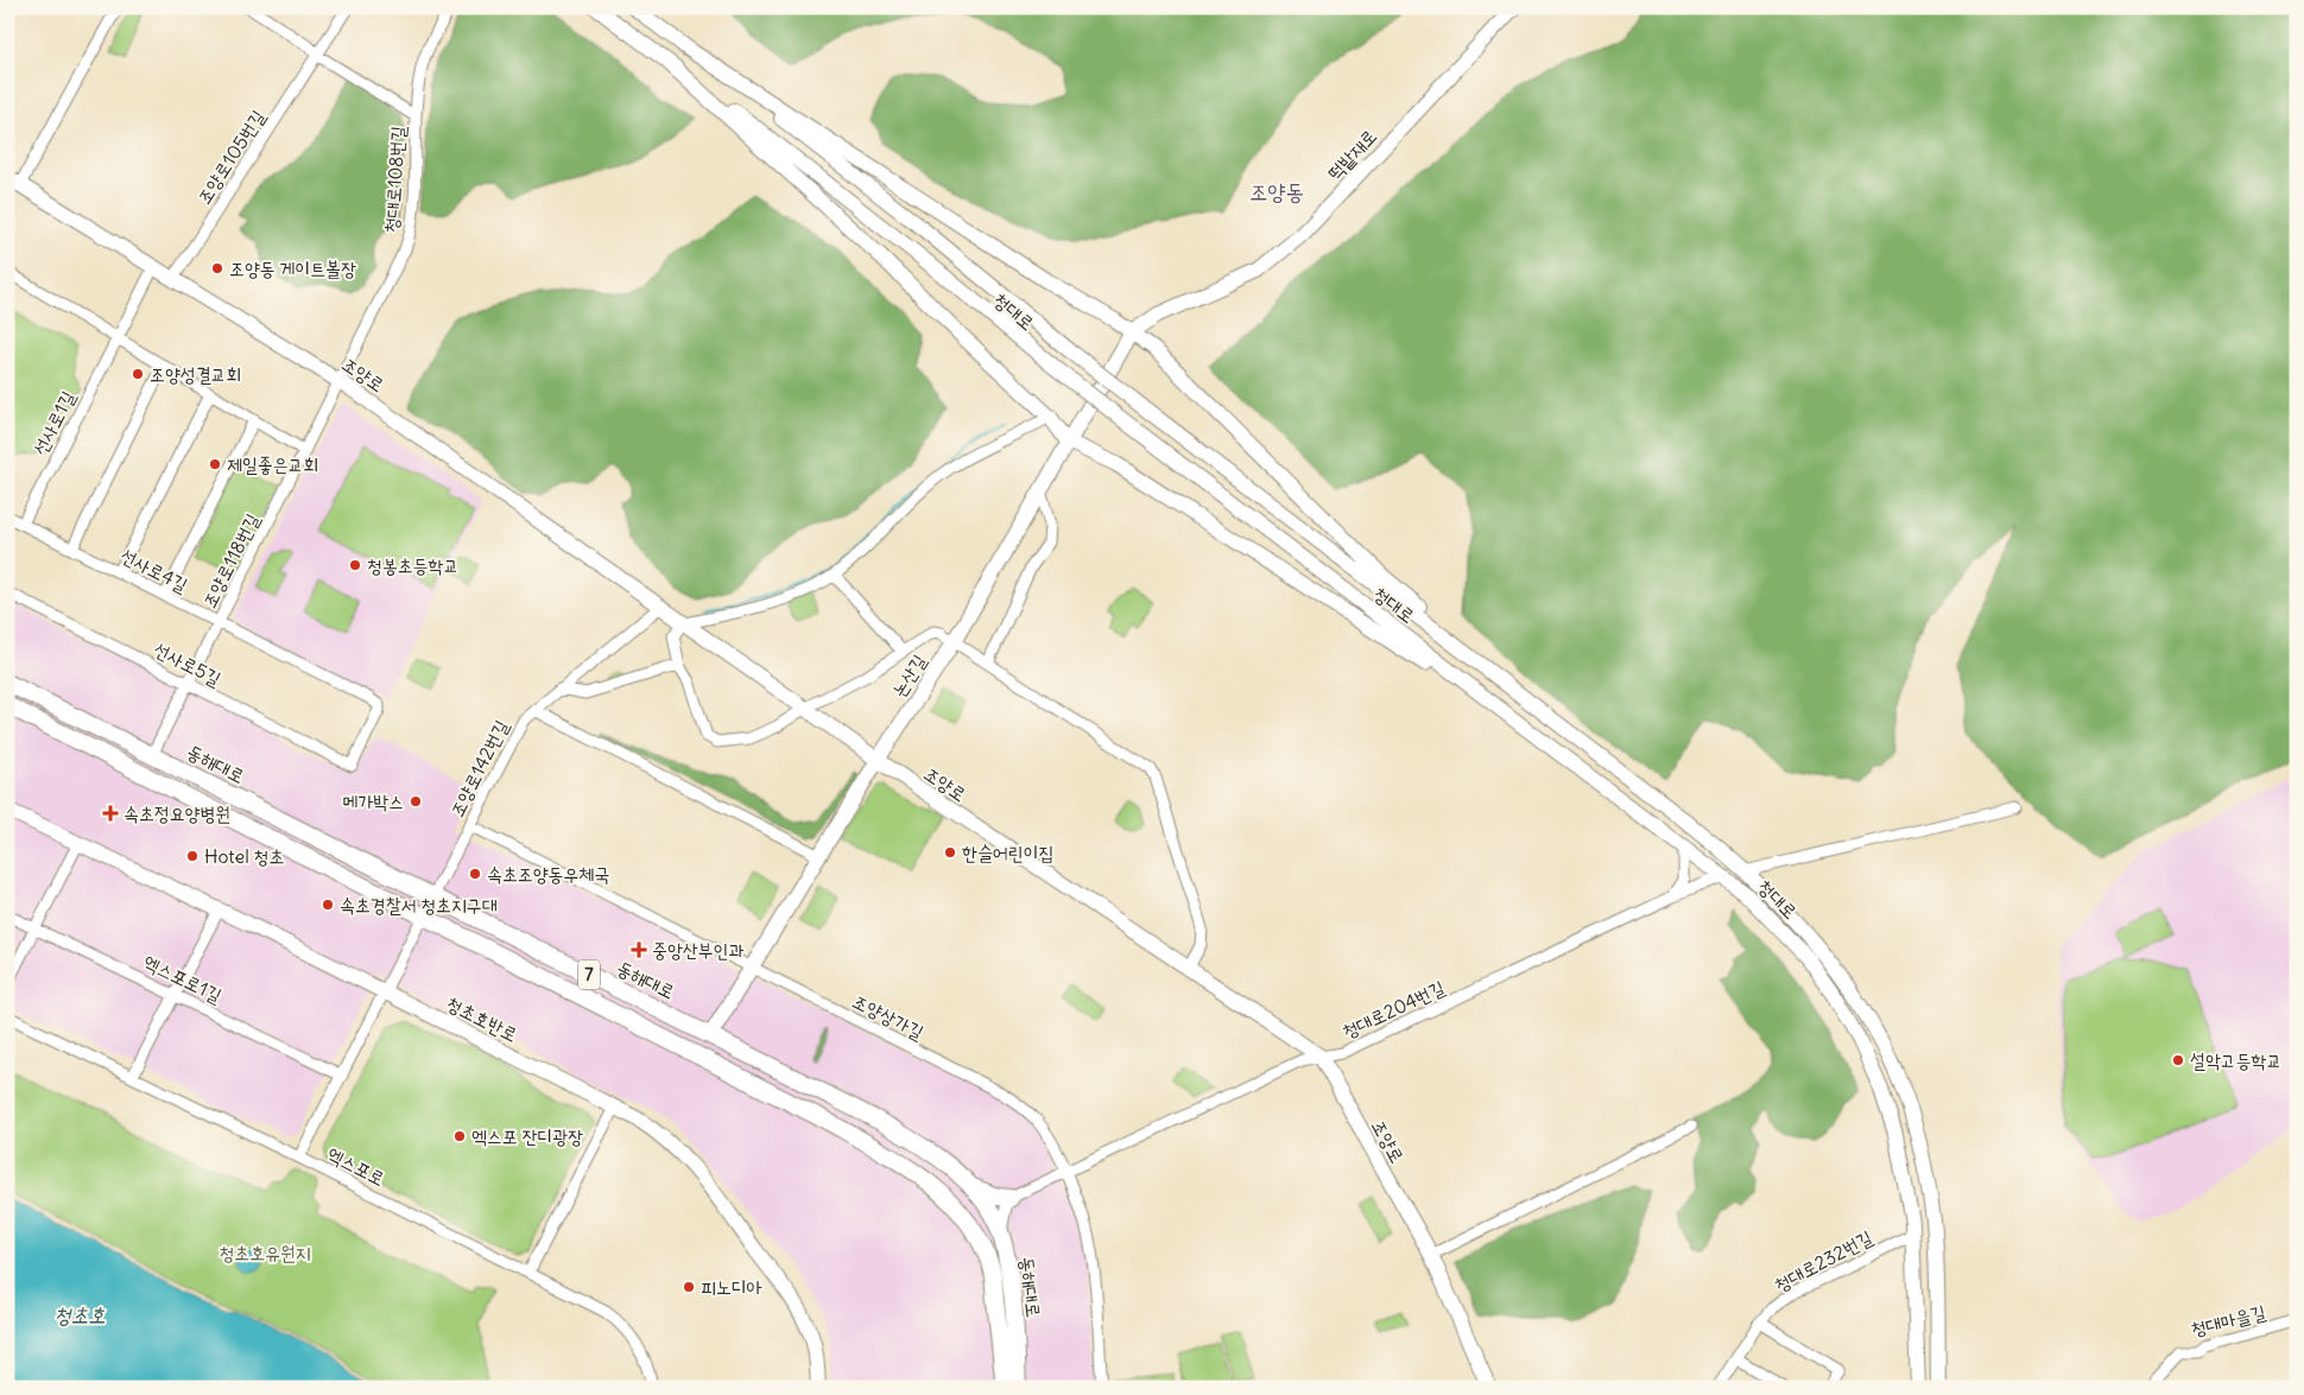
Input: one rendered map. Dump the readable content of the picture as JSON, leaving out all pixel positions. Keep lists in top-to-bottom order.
{
  "streets": {
    "main road": ["동해대로", "7"],
    "street": [
      "떡밭재로",
      "조양로105번길",
      "청대로108번길",
      "청대로",
      "조양로",
      "선사로1길",
      "조양로118번길",
      "선사로4길",
      "선사로5길",
      "논산길",
      "조양로142번길",
      "엑스포로1길",
      "청대로204번길",
      "조양상가길",
      "청초호반로",
      "엑스포로",
      "청대로232번길",
      "청대마을길"
    ]
  },
  "crossings": [
    ["떡밭재로", "논산길"],
    ["조양로105번길", "조양로"],
    ["청대로108번길", "조양로"],
    ["청대로108번길", "조양로118번길"],
    ["청대로", "청대로204번길"],
    ["청대로", "청대로232번길"],
    ["조양로", "선사로1길"],
    ["조양로", "조양로118번길"],
    ["조양로", "논산길"],
    ["조양로", "조양로142번길"],
    ["조양로", "청대로204번길"],
    ["선사로1길", "선사로4길"],
    ["조양로118번길", "선사로4길"],
    ["조양로118번길", "선사로5길"],
    ["조양로118번길", "동해대로"],
    ["선사로4길", "선사로5길"],
    ["논산길", "동해대로"],
    ["논산길", "조양상가길"],
    ["동해대로", "조양로142번길"],
    ["조양로142번길", "엑스포로1길"],
    ["조양로142번길", "조양상가길"],
    ["조양로142번길", "청초호반로"],
    ["조양로142번길", "엑스포로"],
    ["청대로204번길", "조양상가길"]
  ],
  "districts": ["조양동"],
  "water": ["청초호"],
  "parks": ["청초호유원지"],
  "places": {
    "other": [
      "조양동 게이트볼장",
      "조양성결교회",
      "제일좋은교회",
      "청봉초등학교",
      "메가박스",
      "한슬어린이집",
      "Hotel 청초",
      "속초조양동우체국",
      "속초경찰서 청초지구대",
      "설악고등학교",
      "엑스포 잔디광장",
      "피노디아"
    ],
    "health": ["속초정요양병원", "중앙산부인과"]
  }
}
